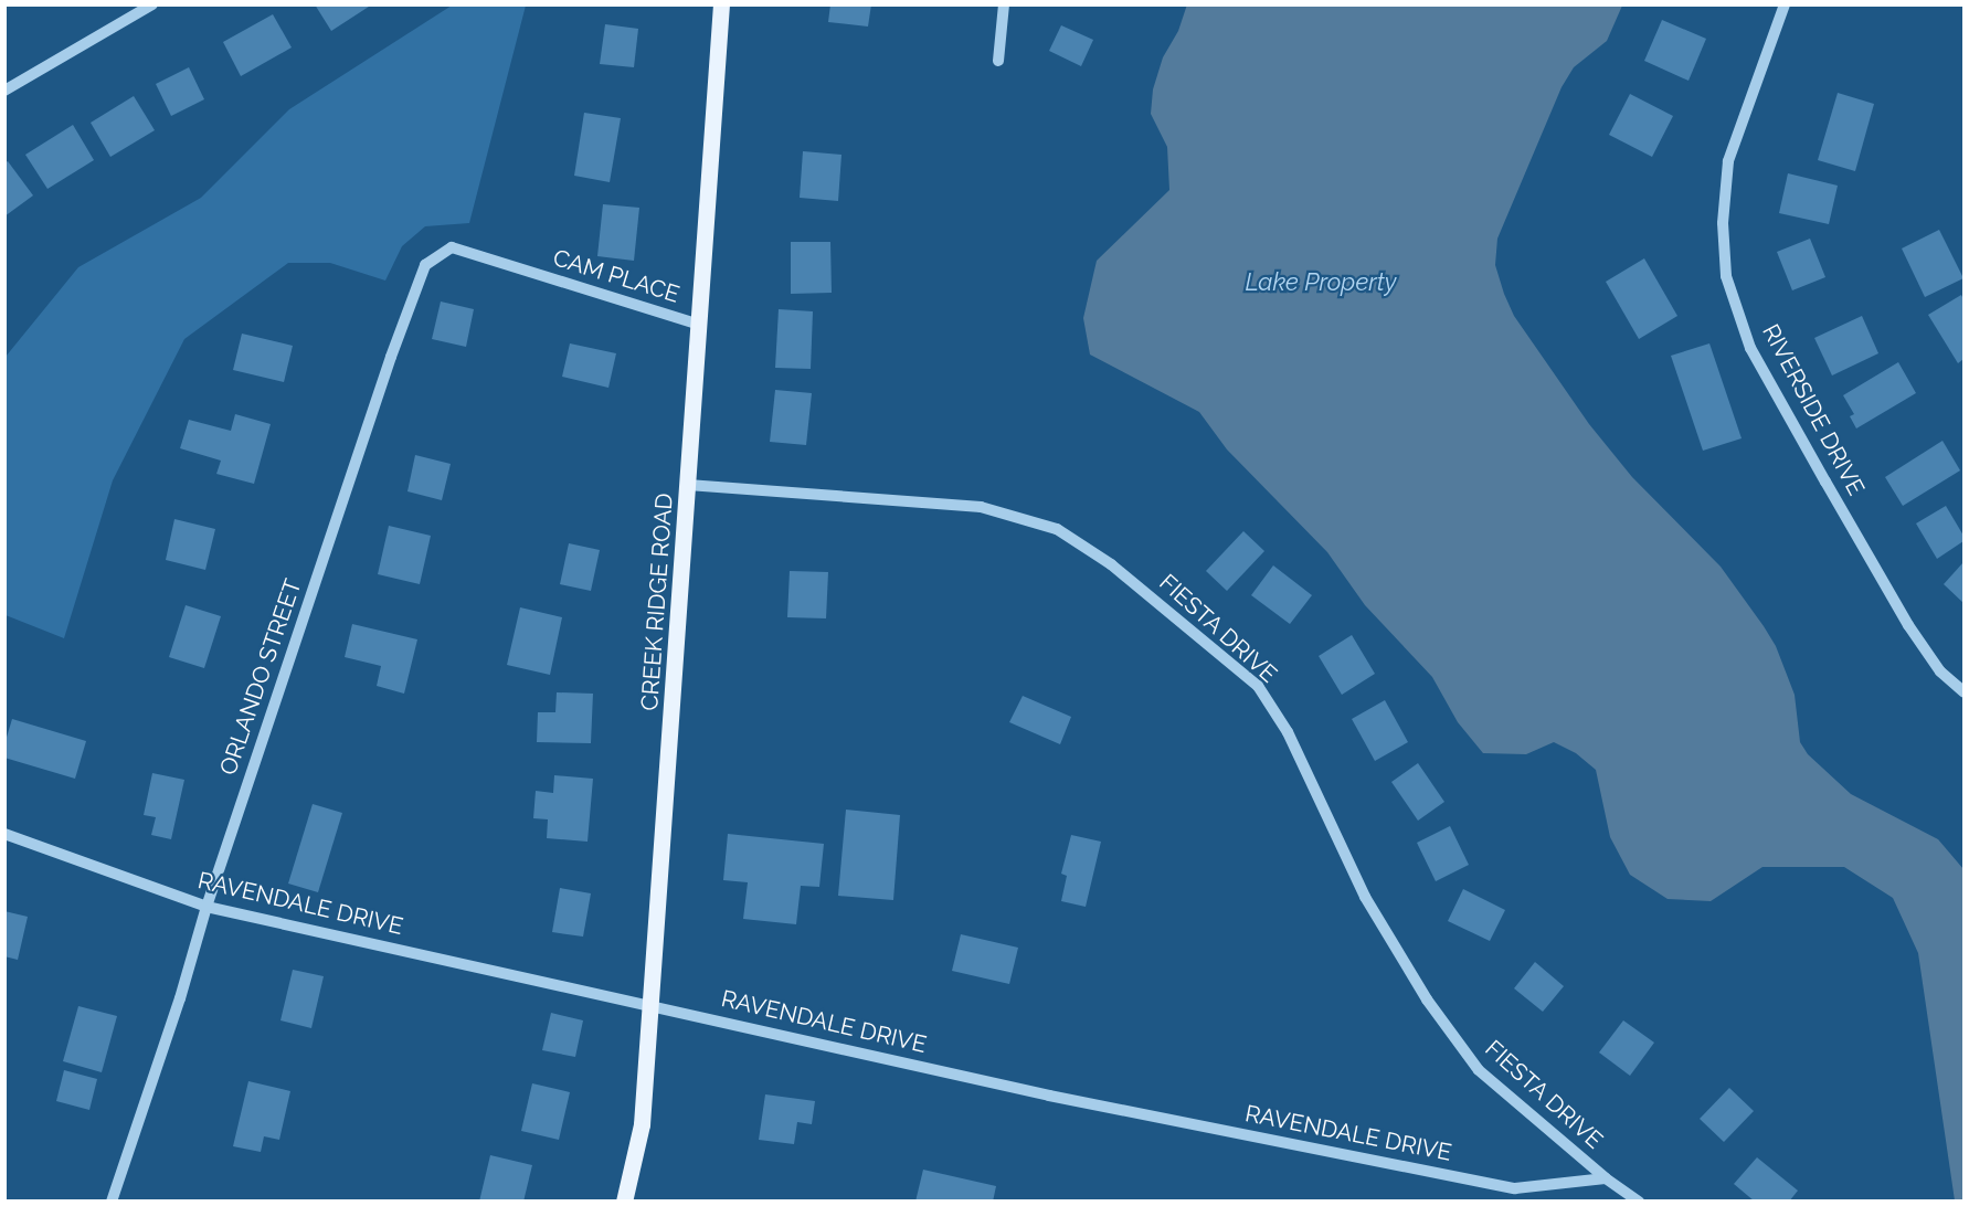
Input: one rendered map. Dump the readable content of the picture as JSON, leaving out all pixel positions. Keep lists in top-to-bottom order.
{
  "streets": {
    "main road": ["CREEK RIDGE ROAD"],
    "street": [
      "CAM PLACE",
      "RIVERSIDE DRIVE",
      "FIESTA DRIVE",
      "ORLANDO STREET",
      "RAVENDALE DRIVE"
    ]
  },
  "crossings": [
    ["CAM PLACE", "CREEK RIDGE ROAD"],
    ["CAM PLACE", "ORLANDO STREET"],
    ["CREEK RIDGE ROAD", "FIESTA DRIVE"],
    ["CREEK RIDGE ROAD", "RAVENDALE DRIVE"],
    ["FIESTA DRIVE", "RAVENDALE DRIVE"],
    ["ORLANDO STREET", "RAVENDALE DRIVE"]
  ],
  "water": ["Lake Property"]
}
